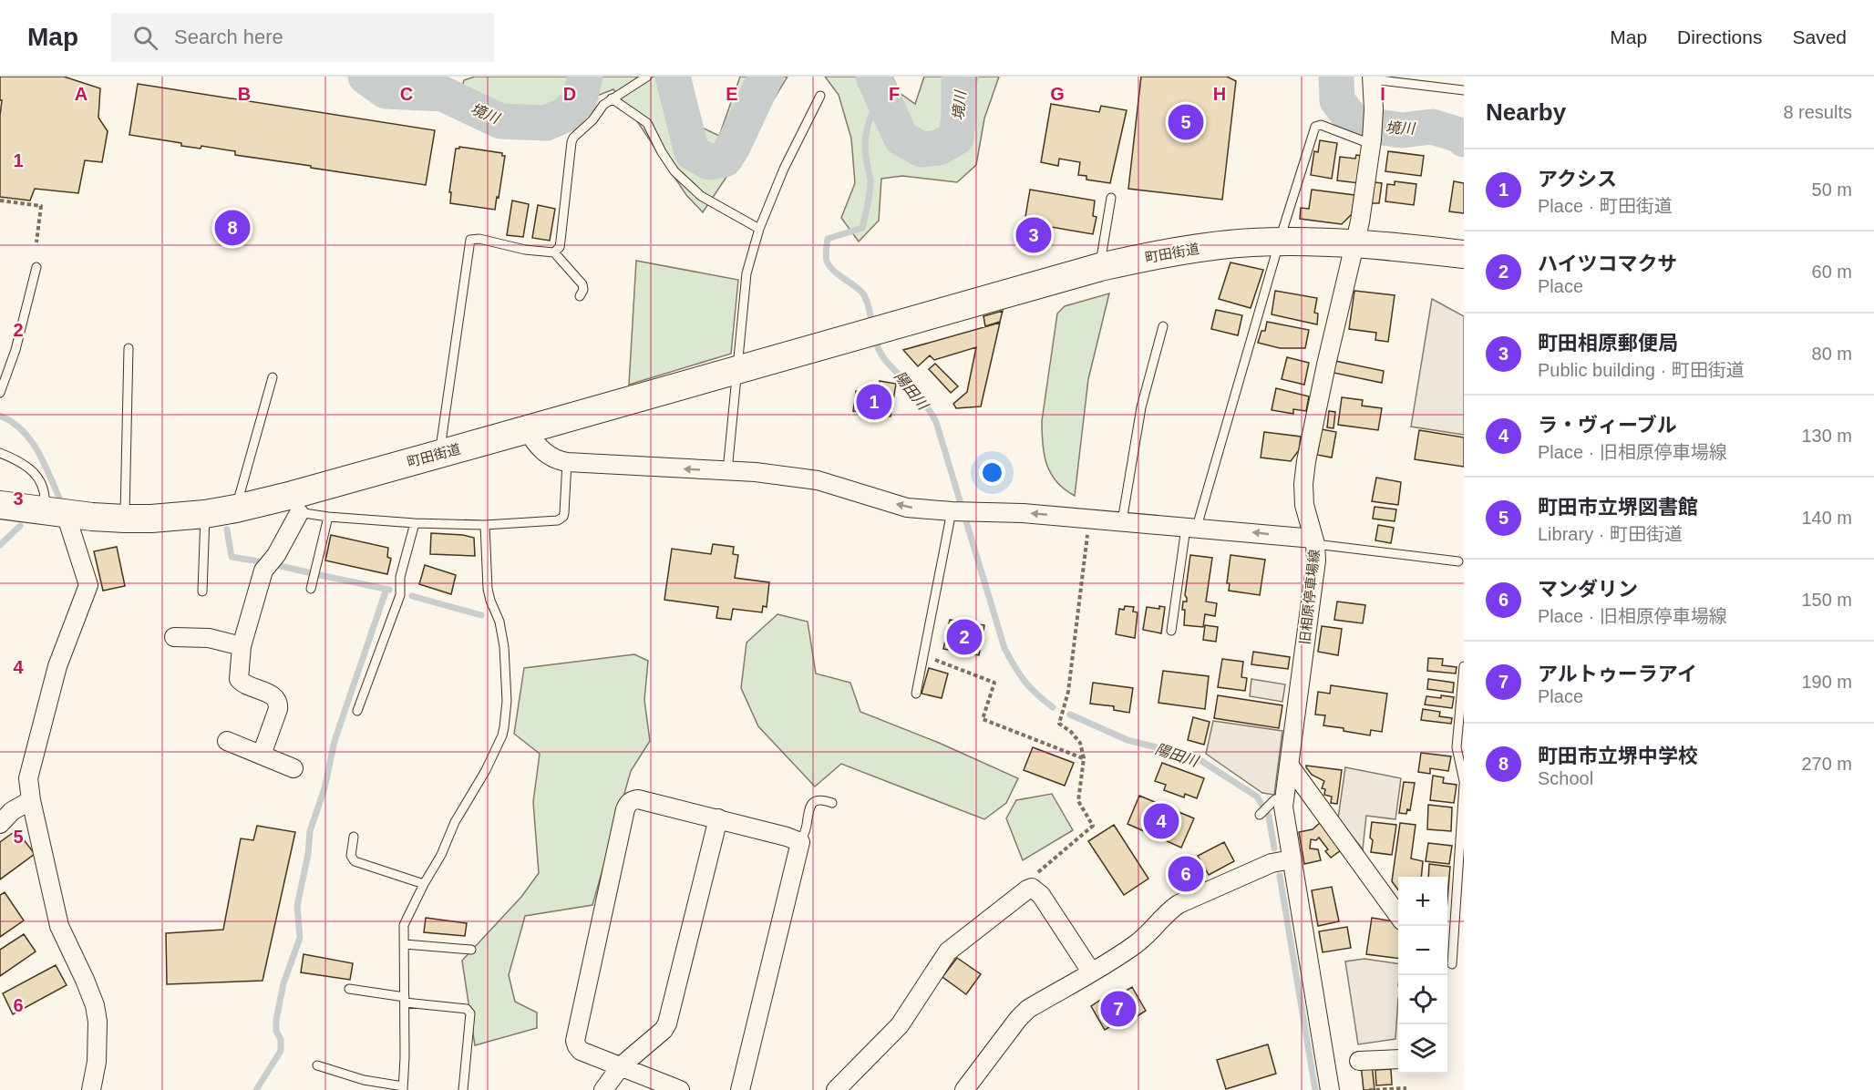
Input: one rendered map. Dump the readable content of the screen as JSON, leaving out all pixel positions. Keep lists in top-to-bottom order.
{
  "streets": {
    "main road": ["町田街道"],
    "street": ["旧相原停車場線"]
  },
  "crossings": [
    ["町田街道", "旧相原停車場線"]
  ],
  "water": ["境川", "陽田川"],
  "page": {
    "header": "Map",
    "search": "Search here",
    "nav": ["Map", "Directions", "Saved"],
    "heading": ["Nearby", "8 results"],
    "pins": [
      "5",
      "8",
      "3",
      "1",
      "2",
      "4",
      "6",
      "7"
    ],
    "list": [
      {
        "mark": "1",
        "name": "アクシス",
        "note": "Place · 町田街道",
        "value": "50 m"
      },
      {
        "mark": "2",
        "name": "ハイツコマクサ",
        "note": "Place",
        "value": "60 m"
      },
      {
        "mark": "3",
        "name": "町田相原郵便局",
        "note": "Public building · 町田街道",
        "value": "80 m"
      },
      {
        "mark": "4",
        "name": "ラ・ヴィーブル",
        "note": "Place · 旧相原停車場線",
        "value": "130 m"
      },
      {
        "mark": "5",
        "name": "町田市立堺図書館",
        "note": "Library · 町田街道",
        "value": "140 m"
      },
      {
        "mark": "6",
        "name": "マンダリン",
        "note": "Place · 旧相原停車場線",
        "value": "150 m"
      },
      {
        "mark": "7",
        "name": "アルトゥーラアイ",
        "note": "Place",
        "value": "190 m"
      },
      {
        "mark": "8",
        "name": "町田市立堺中学校",
        "note": "School",
        "value": "270 m"
      }
    ],
    "map_buttons": ["+", "−"]
  },
  "grid": {
    "columns": [
      "A",
      "B",
      "C",
      "D",
      "E",
      "F",
      "G",
      "H",
      "I"
    ],
    "rows": [
      "1",
      "2",
      "3",
      "4",
      "5",
      "6"
    ]
  }
}
